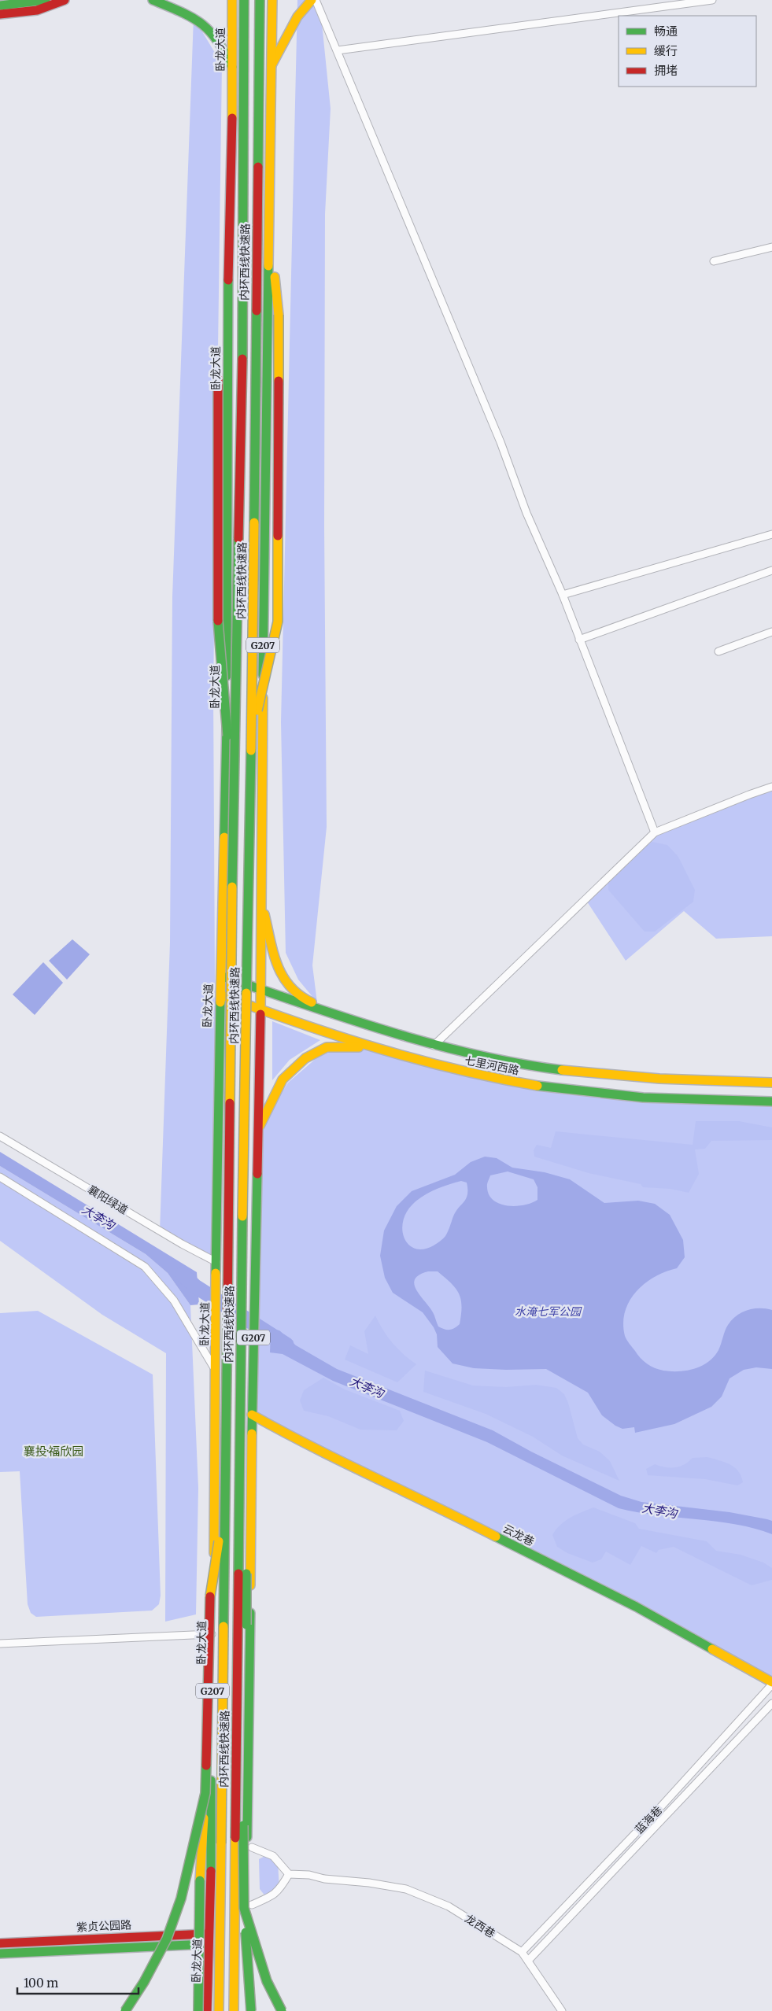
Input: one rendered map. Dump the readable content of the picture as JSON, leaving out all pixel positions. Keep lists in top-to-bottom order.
{
  "streets": {
    "main road": [
      "卧龙大道",
      "内环西线快速路",
      "G207",
      "七里河西路",
      "云龙巷",
      "紫贞公园路"
    ],
    "street": ["襄阳绿道", "蓝海巷", "龙西巷"]
  },
  "crossings": [
    ["卧龙大道", "七里河西路"],
    ["卧龙大道", "襄阳绿道"],
    ["卧龙大道", "紫贞公园路"],
    ["G207", "七里河西路"],
    ["G207", "云龙巷"],
    ["云龙巷", "蓝海巷"],
    ["蓝海巷", "龙西巷"]
  ],
  "districts": ["襄投·福欣园"],
  "water": ["大李沟"],
  "parks": ["水淹七军公园"],
  "legend": ["畅通", "缓行", "拥堵"],
  "scale_bar": "100 m"
}
